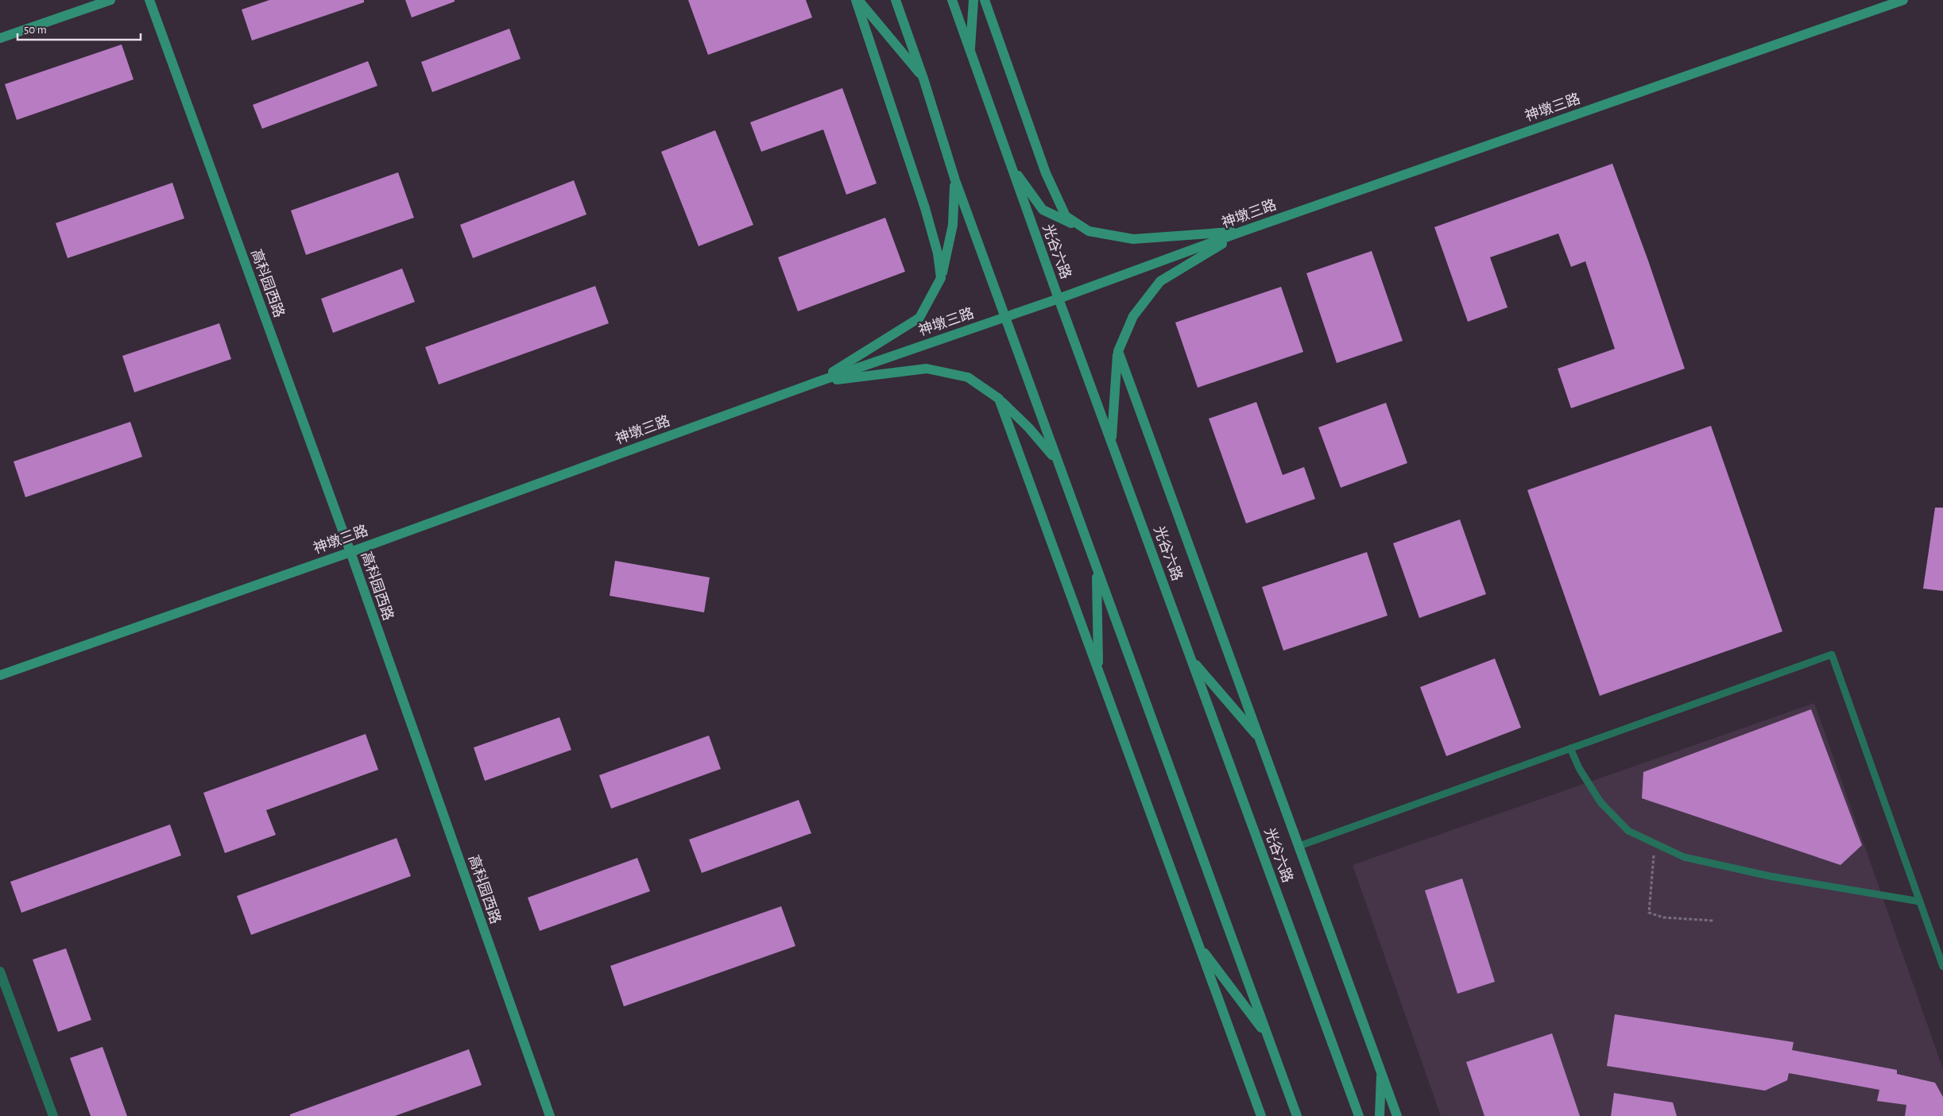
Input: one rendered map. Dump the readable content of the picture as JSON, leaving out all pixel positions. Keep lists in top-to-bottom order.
{
  "streets": {
    "street": ["神墩三路", "光谷六路", "高科园西路"]
  },
  "crossings": [
    ["神墩三路", "光谷六路"],
    ["神墩三路", "高科园西路"]
  ],
  "scale_bar": "50 m"
}
